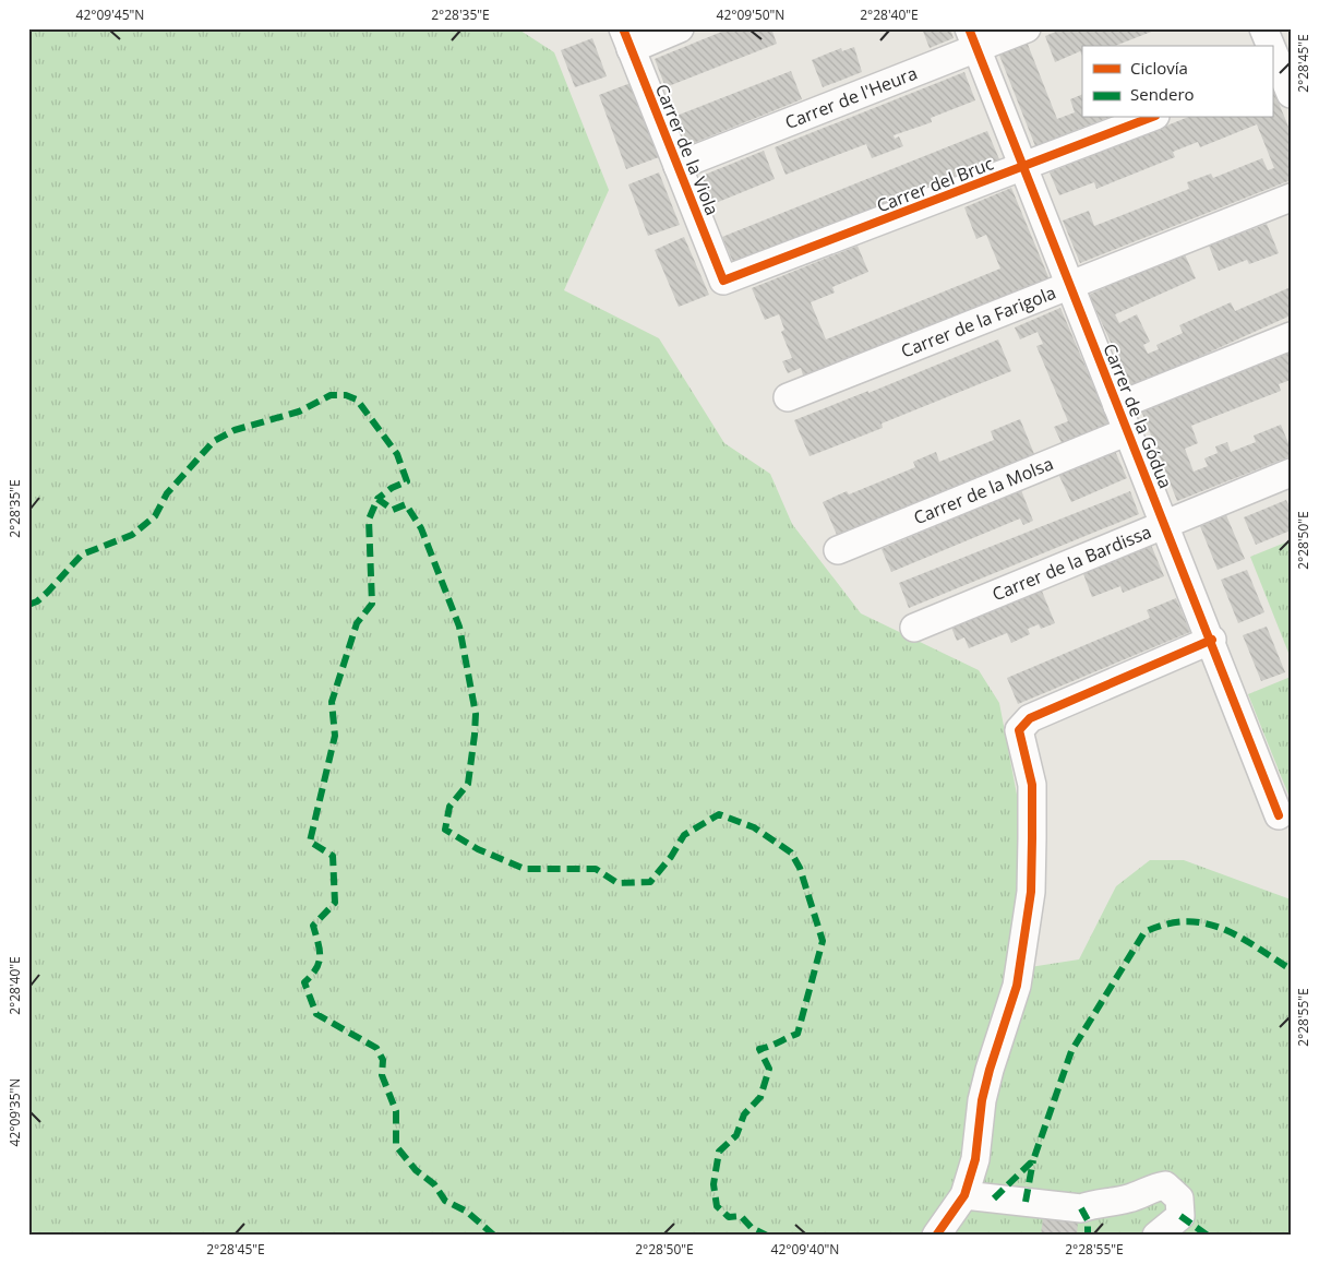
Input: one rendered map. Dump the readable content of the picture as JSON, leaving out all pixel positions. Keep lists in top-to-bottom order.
{
  "streets": {
    "street": [
      "Carrer de l'Heura",
      "Carrer de la Viola",
      "Carrer del Bruc",
      "Carrer de la Farigola",
      "Carrer de la Gódua",
      "Carrer de la Molsa",
      "Carrer de la Bardissa"
    ]
  },
  "crossings": [
    ["Carrer de l'Heura", "Carrer de la Viola"],
    ["Carrer de l'Heura", "Carrer de la Gódua"],
    ["Carrer de la Viola", "Carrer del Bruc"],
    ["Carrer del Bruc", "Carrer de la Gódua"],
    ["Carrer de la Farigola", "Carrer de la Gódua"],
    ["Carrer de la Gódua", "Carrer de la Molsa"],
    ["Carrer de la Gódua", "Carrer de la Bardissa"]
  ],
  "legend": ["Ciclovía", "Sendero"],
  "coordinates": [
    "42°09'45\"N",
    "2°28'35\"E",
    "42°09'50\"N",
    "2°28'40\"E",
    "2°28'45\"E",
    "2°28'50\"E",
    "2°28'55\"E",
    "42°09'35\"N",
    "42°09'40\"N"
  ]
}
